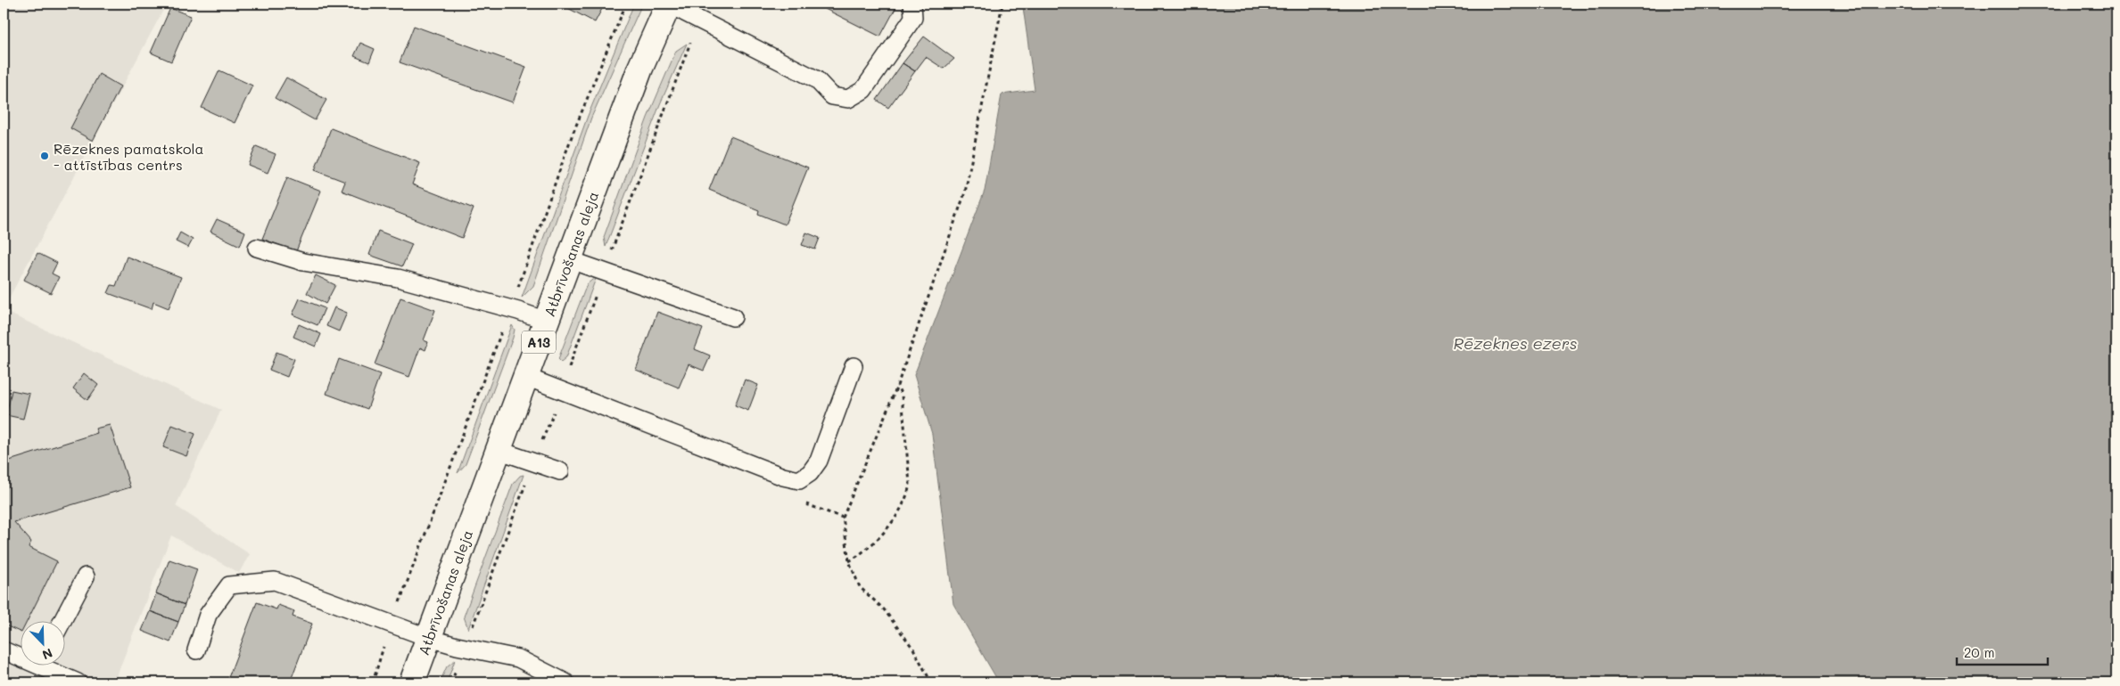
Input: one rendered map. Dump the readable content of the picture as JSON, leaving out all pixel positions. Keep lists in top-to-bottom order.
{
  "streets": {
    "main road": ["Atbrīvošanas aleja", "A13"]
  },
  "water": ["Rēzeknes ezers"],
  "places": ["Rēzeknes pamatskola - attīstības centrs"],
  "scale_bar": "20 m",
  "north": "bottom right"
}
